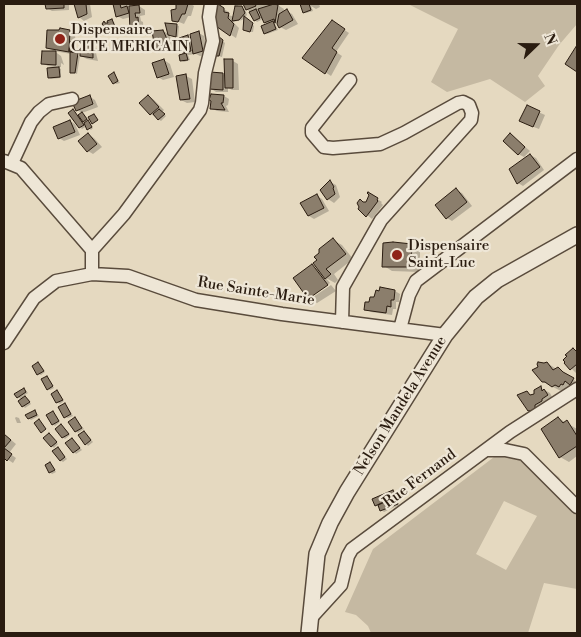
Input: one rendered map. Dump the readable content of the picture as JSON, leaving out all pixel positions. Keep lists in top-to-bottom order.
{
  "streets": {
    "street": ["Rue Sainte-Marie", "Nelson Mandela Avenue", "Rue Fernand"]
  },
  "crossings": [
    ["Rue Sainte-Marie", "Nelson Mandela Avenue"],
    ["Nelson Mandela Avenue", "Rue Fernand"]
  ],
  "places": ["Dispensaire CITE MERICAIN", "Dispensaire Saint-Luc"],
  "north": "right"
}
